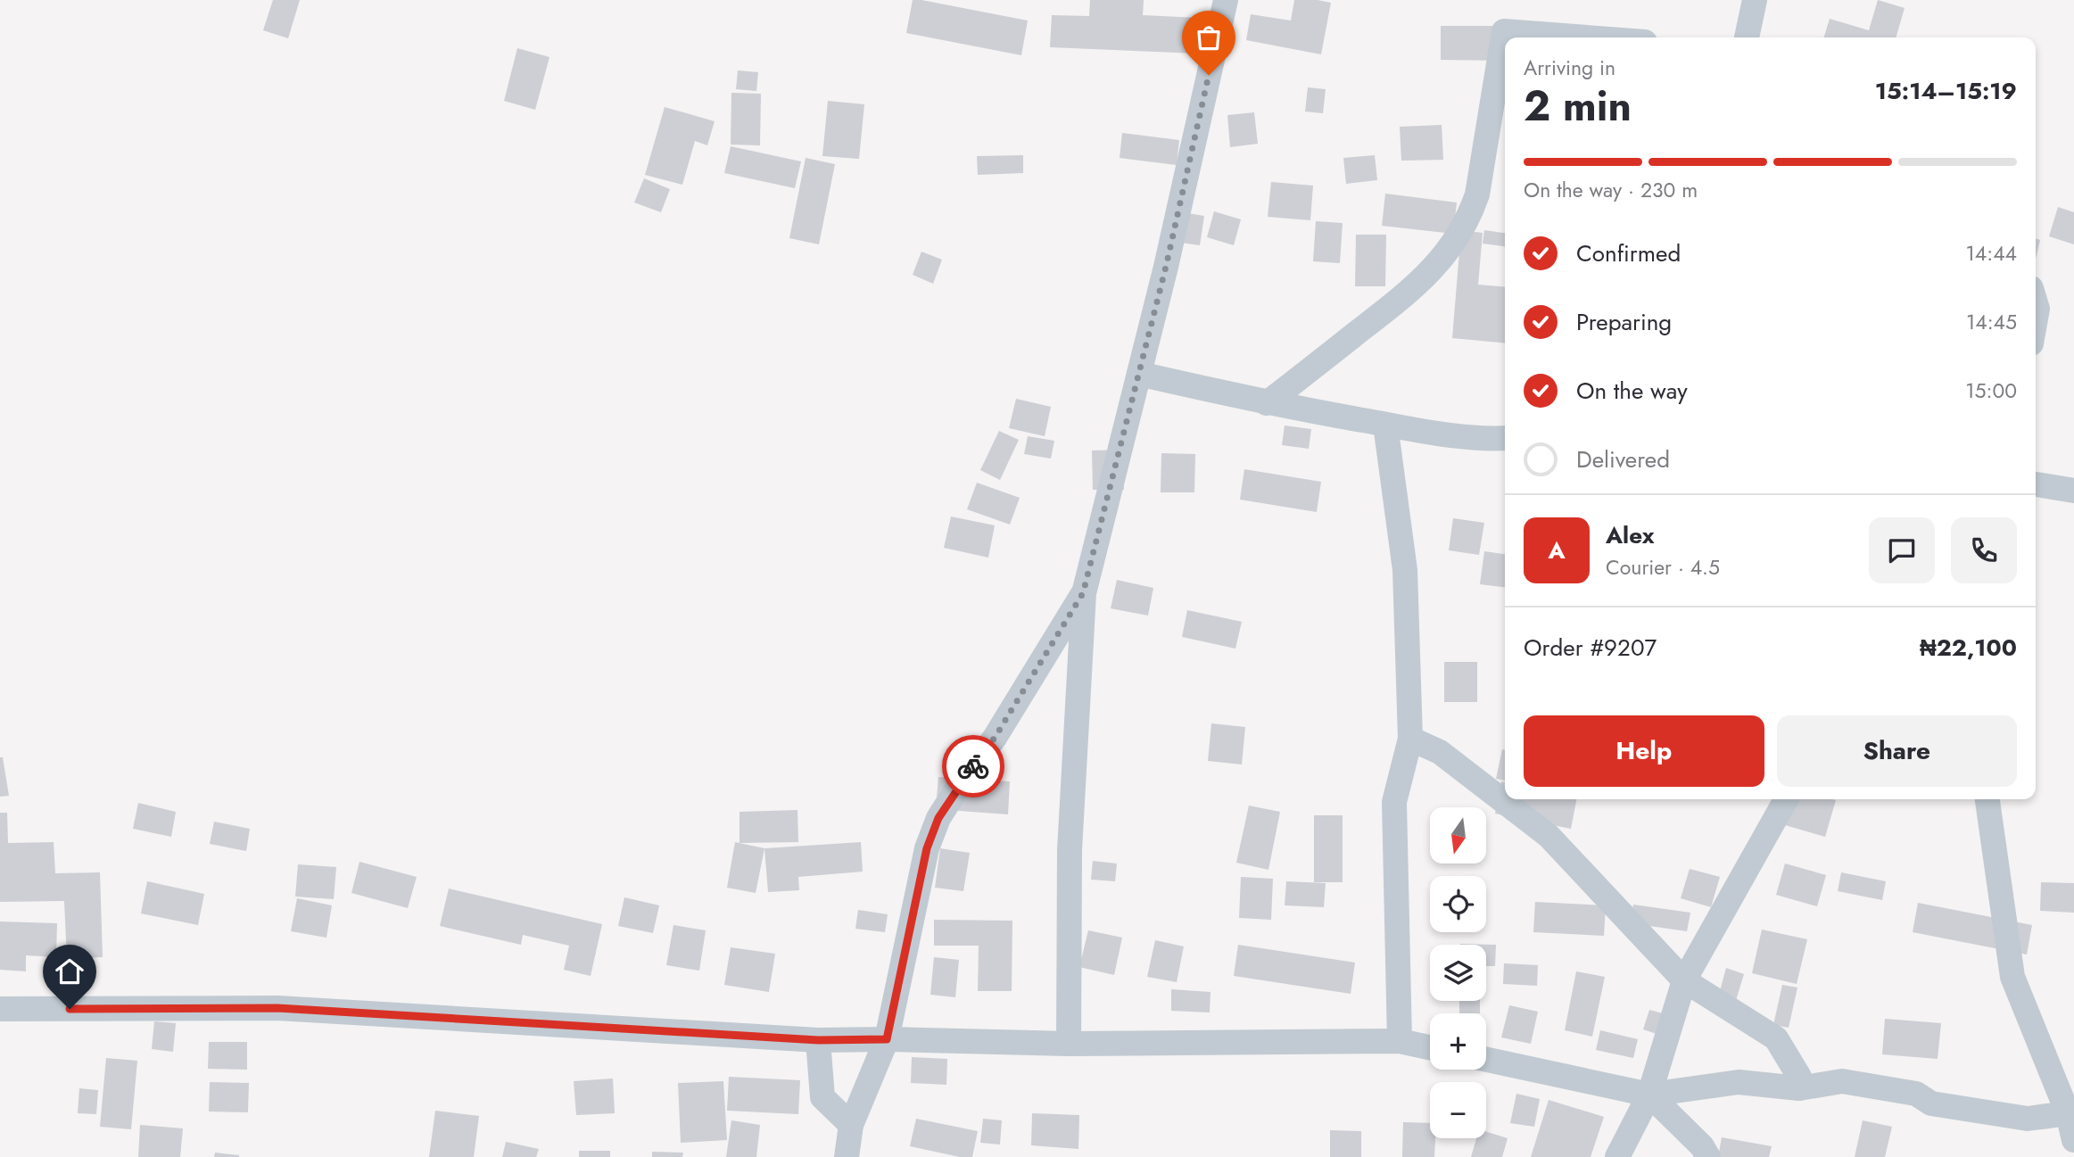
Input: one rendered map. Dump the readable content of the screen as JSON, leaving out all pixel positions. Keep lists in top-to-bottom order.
{
  "north": "bottom",
  "page": {
    "heading": ["2 min", "Arriving in", "15:14–15:19"],
    "panel": [
      "Alex",
      "Courier · 4.5",
      "Order #9207",
      "₦22,100"
    ],
    "bar": "On the way · 230 m",
    "list": [
      ["Confirmed", "14:44"],
      ["Preparing", "14:45"],
      ["On the way", "15:00"],
      "Delivered"
    ],
    "round": "A",
    "buttons": ["Help", "Share"],
    "map_buttons": ["+", "−"]
  }
}
